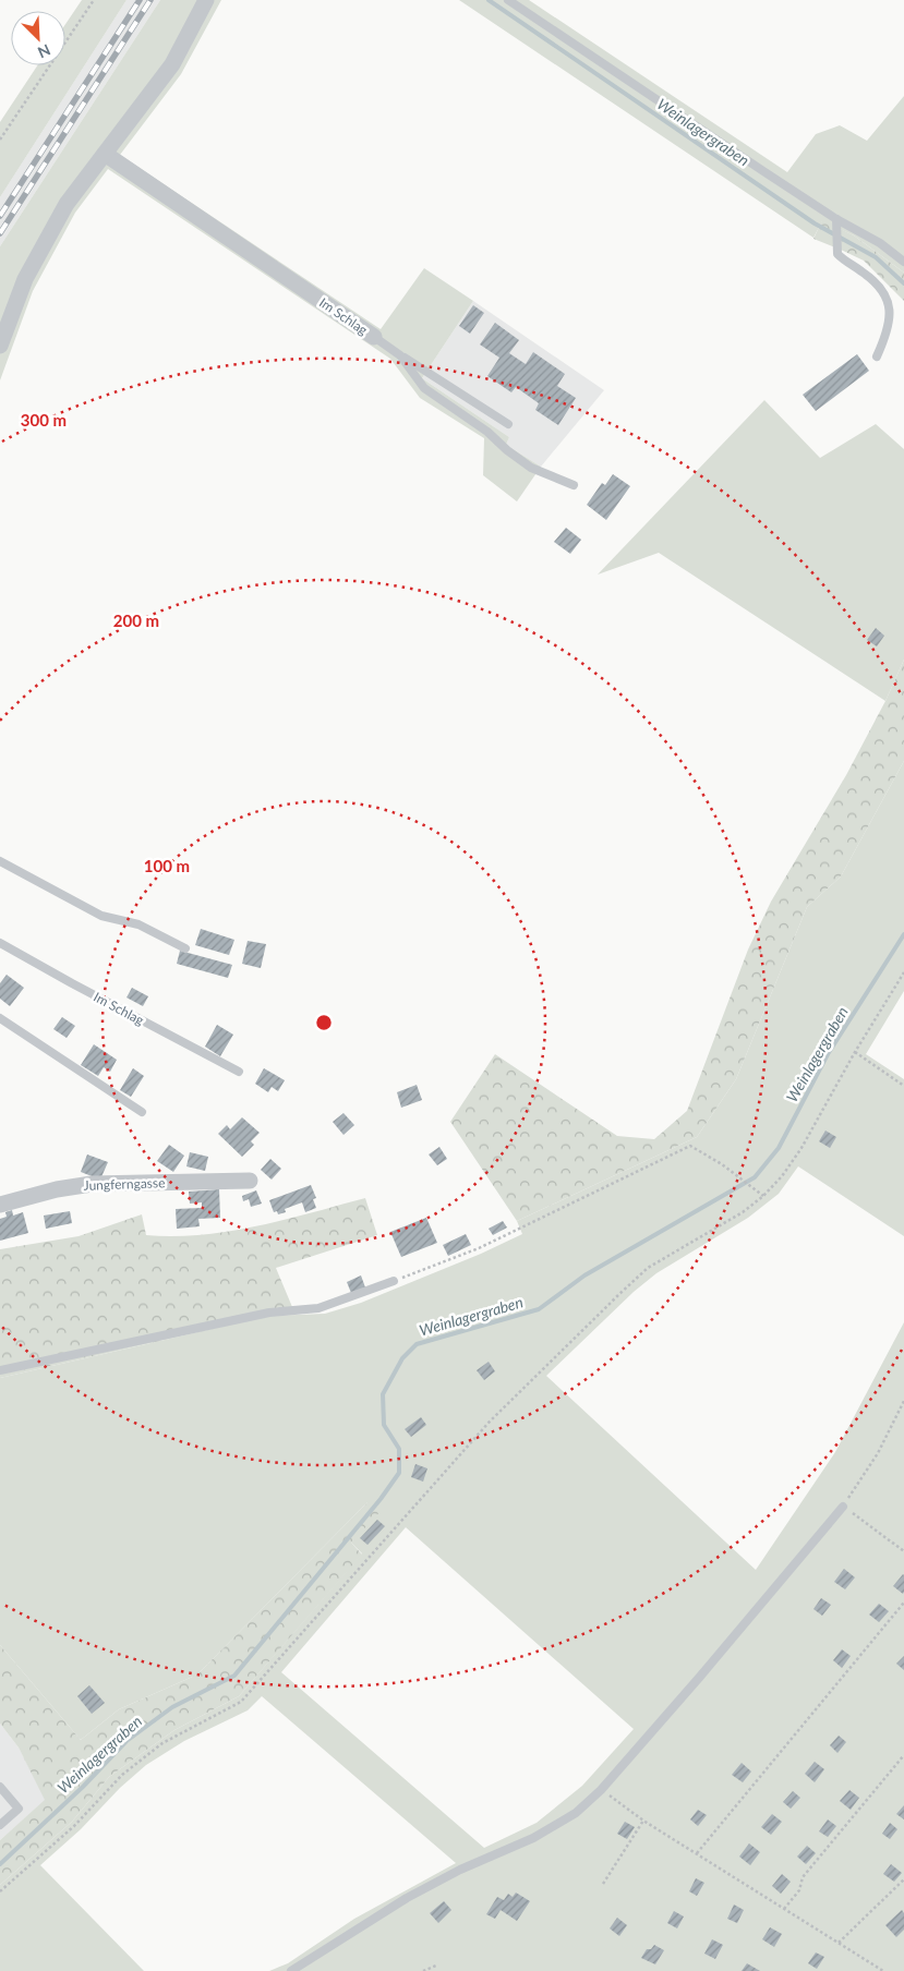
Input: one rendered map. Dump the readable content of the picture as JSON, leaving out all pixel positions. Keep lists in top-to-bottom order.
{
  "streets": {
    "street": ["Im Schlag", "Jungferngasse"]
  },
  "water": ["Weinlagergraben"],
  "north": "bottom right",
  "rings": ["300 m", "200 m", "100 m"]
}
